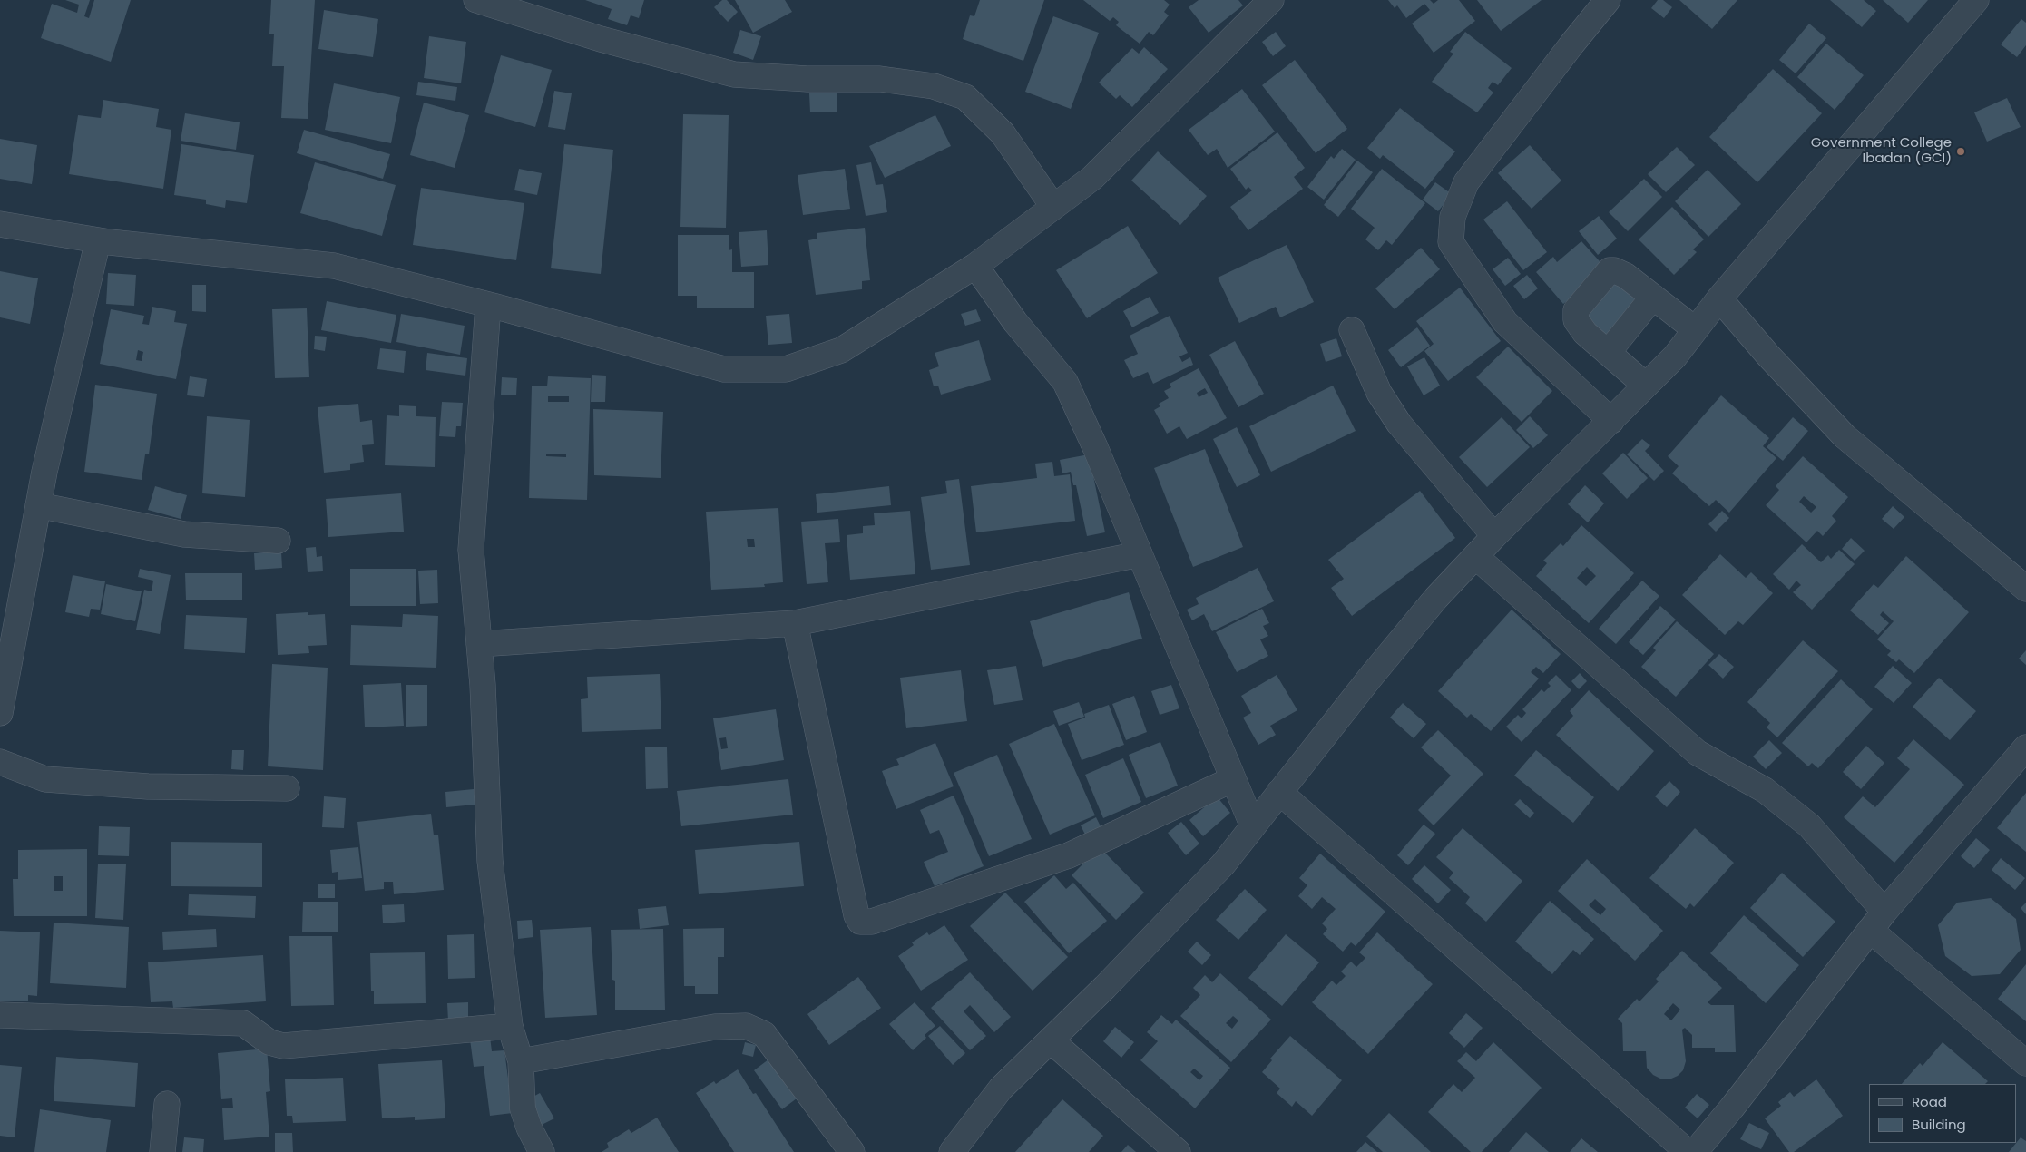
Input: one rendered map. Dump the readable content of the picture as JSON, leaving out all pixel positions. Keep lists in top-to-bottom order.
{
  "places": ["Government College Ibadan (GCI)"],
  "legend": ["Road", "Building"]
}
